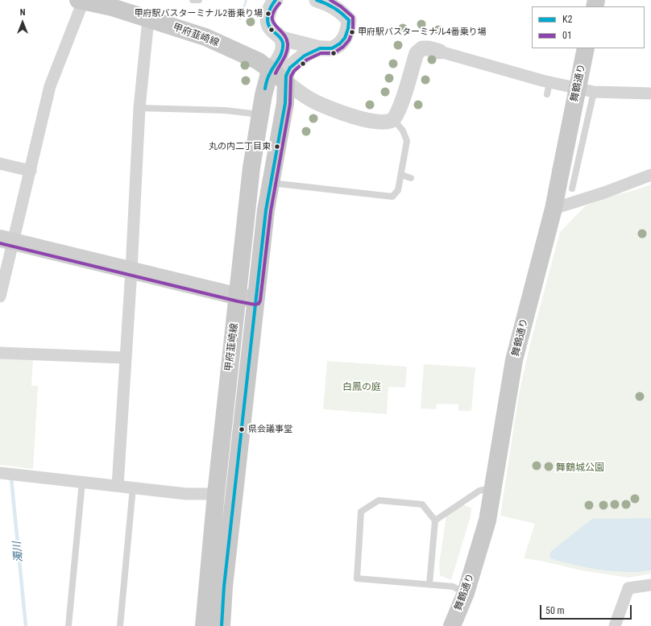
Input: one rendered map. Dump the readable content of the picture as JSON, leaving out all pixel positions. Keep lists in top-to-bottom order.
{
  "streets": {
    "main road": ["甲府韮崎線", "舞鶴通り"]
  },
  "water": ["濁川"],
  "parks": ["白鳳の庭", "舞鶴城公園"],
  "places": [
    "甲府駅バスターミナル2番乗り場",
    "甲府駅バスターミナル4番乗り場",
    "丸の内二丁目東",
    "県会議事堂"
  ],
  "lines": ["transit line K2", "transit line 01"],
  "legend": ["K2", "01"],
  "scale_bar": "50 m",
  "north": "top"
}
